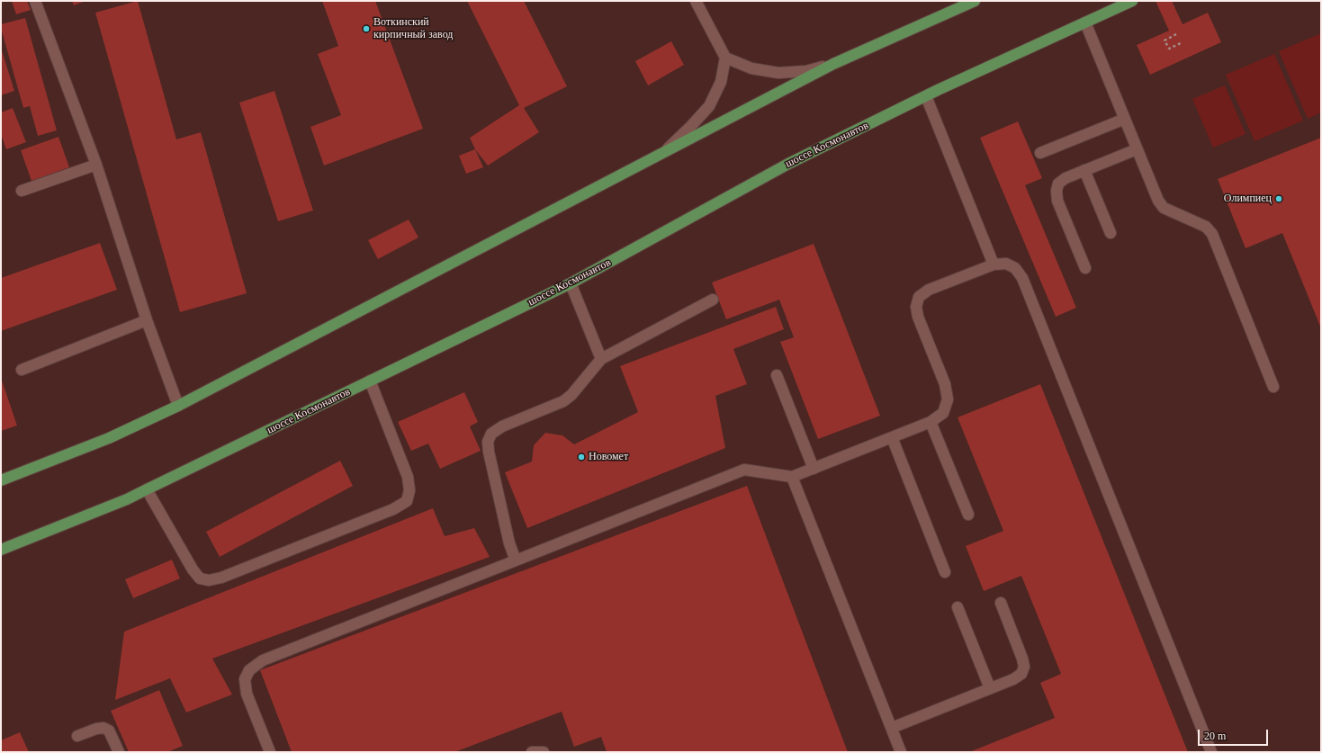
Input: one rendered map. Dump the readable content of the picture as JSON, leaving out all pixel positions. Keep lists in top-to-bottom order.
{
  "streets": {
    "main road": ["шоссе Космонавтов"]
  },
  "places": ["Воткинский кирпичный завод", "Олимпиец", "Новомет"],
  "scale_bar": "20 m"
}
